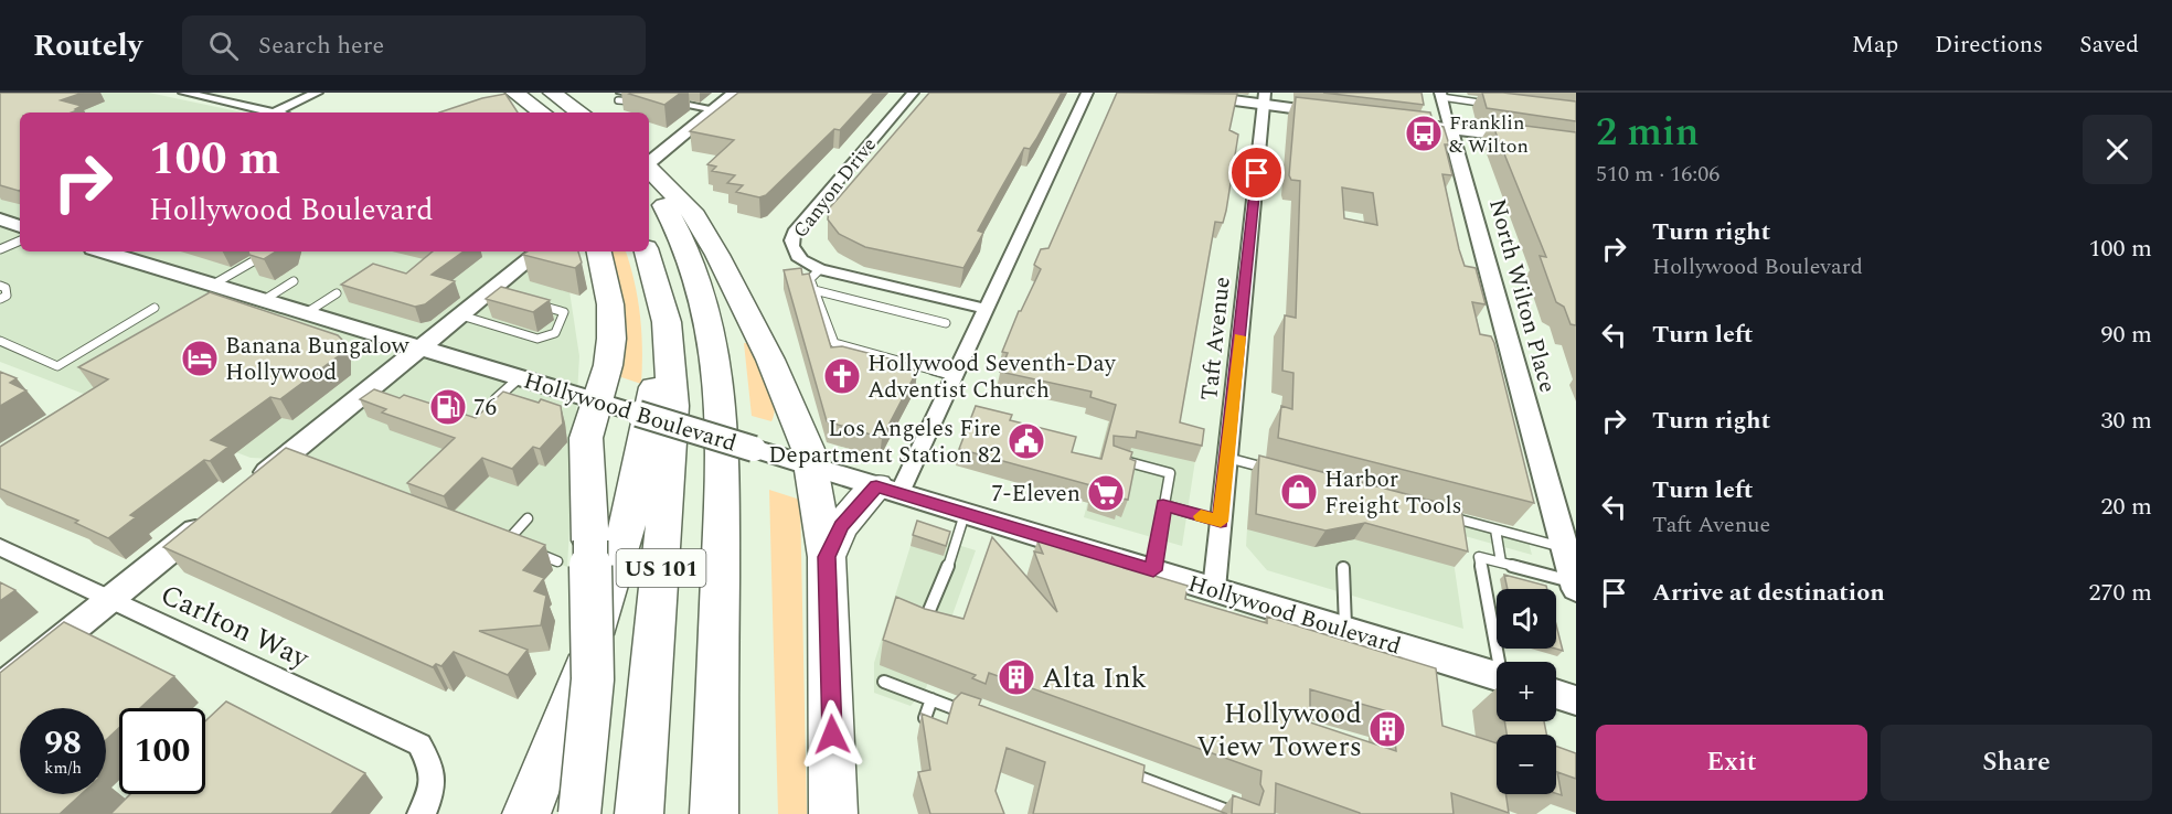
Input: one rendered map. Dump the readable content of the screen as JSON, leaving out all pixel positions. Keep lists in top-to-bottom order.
{
  "streets": {
    "highway": ["US 101"],
    "main road": ["North Wilton Place", "Hollywood Boulevard"],
    "street": ["Canyon Drive", "Taft Avenue", "Carlton Way"]
  },
  "crossings": [
    ["Taft Avenue", "Hollywood Boulevard"]
  ],
  "places": {
    "bus stop": ["Franklin & Wilton"],
    "hotel": ["Banana Bungalow Hollywood"],
    "church": ["Hollywood Seventh-Day Adventist Church"],
    "fuel station": ["76"],
    "public building": ["Los Angeles Fire Department Station 82"],
    "shop": ["Harbor Freight Tools"],
    "supermarket": ["7-Eleven"],
    "building": ["Alta Ink", "Hollywood View Towers"]
  },
  "page": {
    "header": "Routely",
    "search": "Search here",
    "nav": ["Map", "Directions", "Saved"],
    "heading": ["2 min", "510 m · 16:06"],
    "turn": ["100 m", "Hollywood Boulevard"],
    "list": [
      {
        "name": "Turn right",
        "note": "Hollywood Boulevard",
        "value": "100 m"
      },
      {
        "name": "Turn left",
        "value": "90 m"
      },
      {
        "name": "Turn right",
        "value": "30 m"
      },
      {
        "name": "Turn left",
        "note": "Taft Avenue",
        "value": "20 m"
      },
      {
        "name": "Arrive at destination",
        "value": "270 m"
      }
    ],
    "map_buttons": ["+", "−"],
    "speed": "98 km/h",
    "limit": "100",
    "buttons": ["Exit", "Share"]
  }
}
